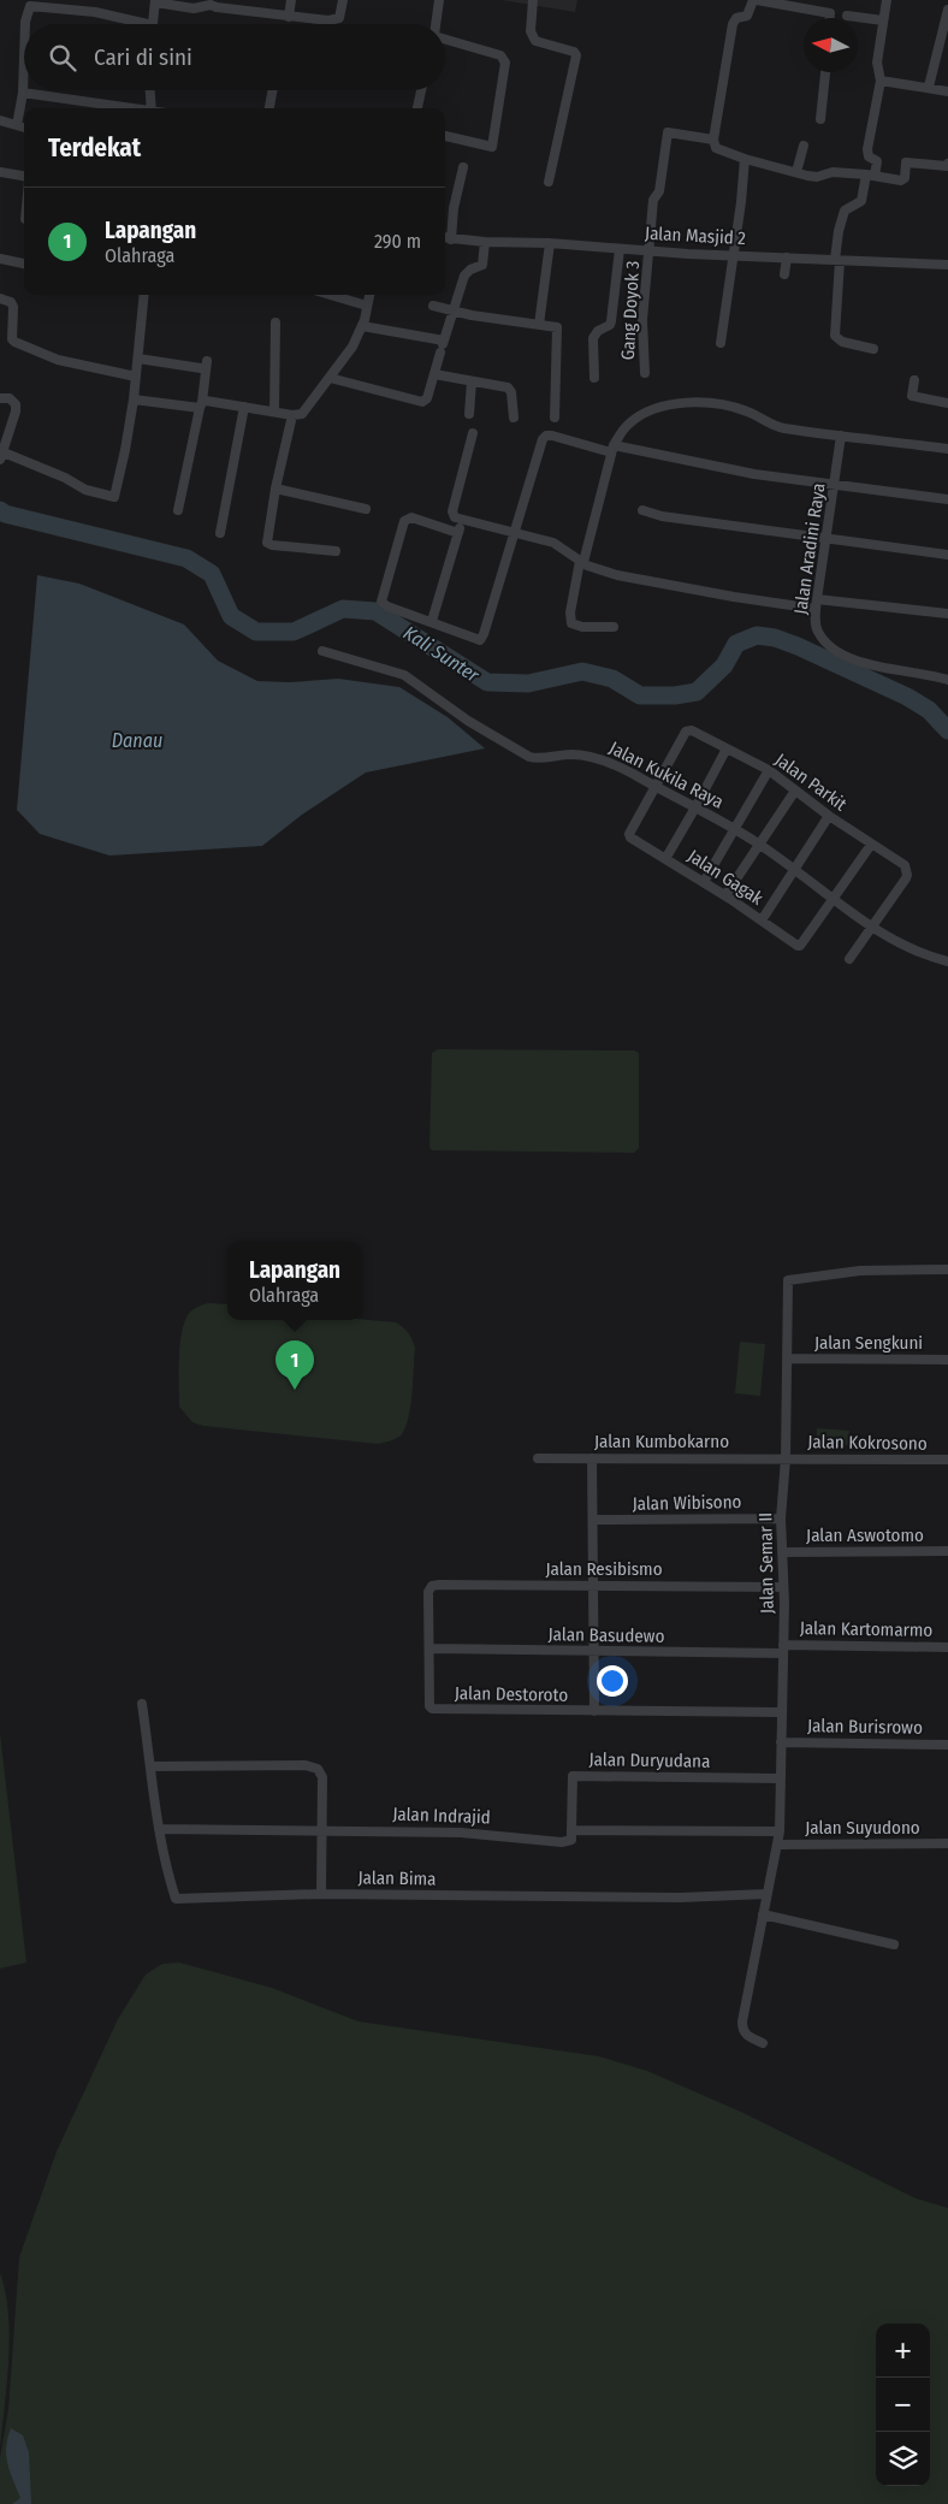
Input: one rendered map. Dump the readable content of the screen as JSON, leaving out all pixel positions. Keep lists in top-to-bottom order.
{
  "streets": {
    "street": [
      "Jalan Masjid 2",
      "Gang Doyok 3",
      "Jalan Aradini Raya",
      "Jalan Kukila Raya",
      "Jalan Parkit",
      "Jalan Gagak",
      "Jalan Sengkuni",
      "Jalan Kumbokarno",
      "Jalan Kokrosono",
      "Jalan Wibisono",
      "Jalan Aswotomo",
      "Jalan Semar II",
      "Jalan Resibismo",
      "Jalan Kartomarmo",
      "Jalan Basudewo",
      "Jalan Destoroto",
      "Jalan Burisrowo",
      "Jalan Duryudana",
      "Jalan Indrajid",
      "Jalan Suyudono",
      "Jalan Bima"
    ]
  },
  "crossings": [
    ["Jalan Masjid 2", "Gang Doyok 3"],
    ["Jalan Kukila Raya", "Jalan Parkit"],
    ["Jalan Kukila Raya", "Jalan Gagak"],
    ["Jalan Parkit", "Jalan Gagak"],
    ["Jalan Sengkuni", "Jalan Semar II"],
    ["Jalan Kumbokarno", "Jalan Kokrosono"],
    ["Jalan Kumbokarno", "Jalan Semar II"],
    ["Jalan Kokrosono", "Jalan Semar II"],
    ["Jalan Wibisono", "Jalan Semar II"],
    ["Jalan Aswotomo", "Jalan Semar II"],
    ["Jalan Semar II", "Jalan Resibismo"],
    ["Jalan Semar II", "Jalan Kartomarmo"],
    ["Jalan Semar II", "Jalan Basudewo"],
    ["Jalan Semar II", "Jalan Destoroto"],
    ["Jalan Semar II", "Jalan Burisrowo"],
    ["Jalan Semar II", "Jalan Duryudana"],
    ["Jalan Semar II", "Jalan Indrajid"],
    ["Jalan Semar II", "Jalan Suyudono"],
    ["Jalan Resibismo", "Jalan Destoroto"],
    ["Jalan Kartomarmo", "Jalan Basudewo"],
    ["Jalan Basudewo", "Jalan Destoroto"],
    ["Jalan Duryudana", "Jalan Indrajid"]
  ],
  "water": ["Kali Sunter", "Danau"],
  "north": "left",
  "page": {
    "search": "Cari di sini",
    "heading": "Terdekat",
    "list": [
      {
        "mark": "1",
        "name": "Lapangan",
        "note": "Olahraga",
        "value": "290 m"
      }
    ],
    "popup": ["Lapangan", "Olahraga"],
    "pins": "1",
    "map_buttons": ["+", "−"]
  }
}
